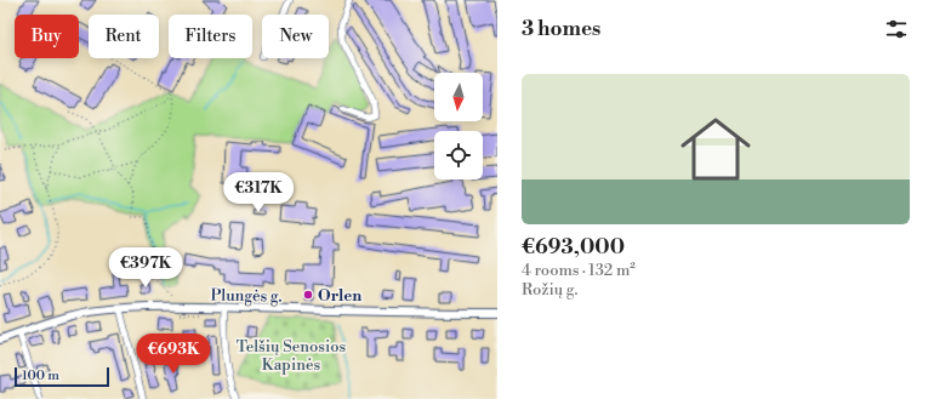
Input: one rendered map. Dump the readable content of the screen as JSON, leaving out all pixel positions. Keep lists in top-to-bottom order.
{
  "streets": {
    "main road": ["Plungės g."]
  },
  "parks": ["Telšių Senosios Kapinės"],
  "places": ["Orlen"],
  "scale_bar": "100 m",
  "north": "bottom",
  "page": {
    "heading": "3 homes",
    "chip": [
      "Buy",
      "Rent",
      "Filters",
      "New"
    ],
    "list": [
      {
        "name": "€693,000",
        "note": "4 rooms · 132 m² · Rožių g."
      }
    ],
    "price": ["€317K", "€397K", "€693K"],
    "scale": "100 m"
  }
}
